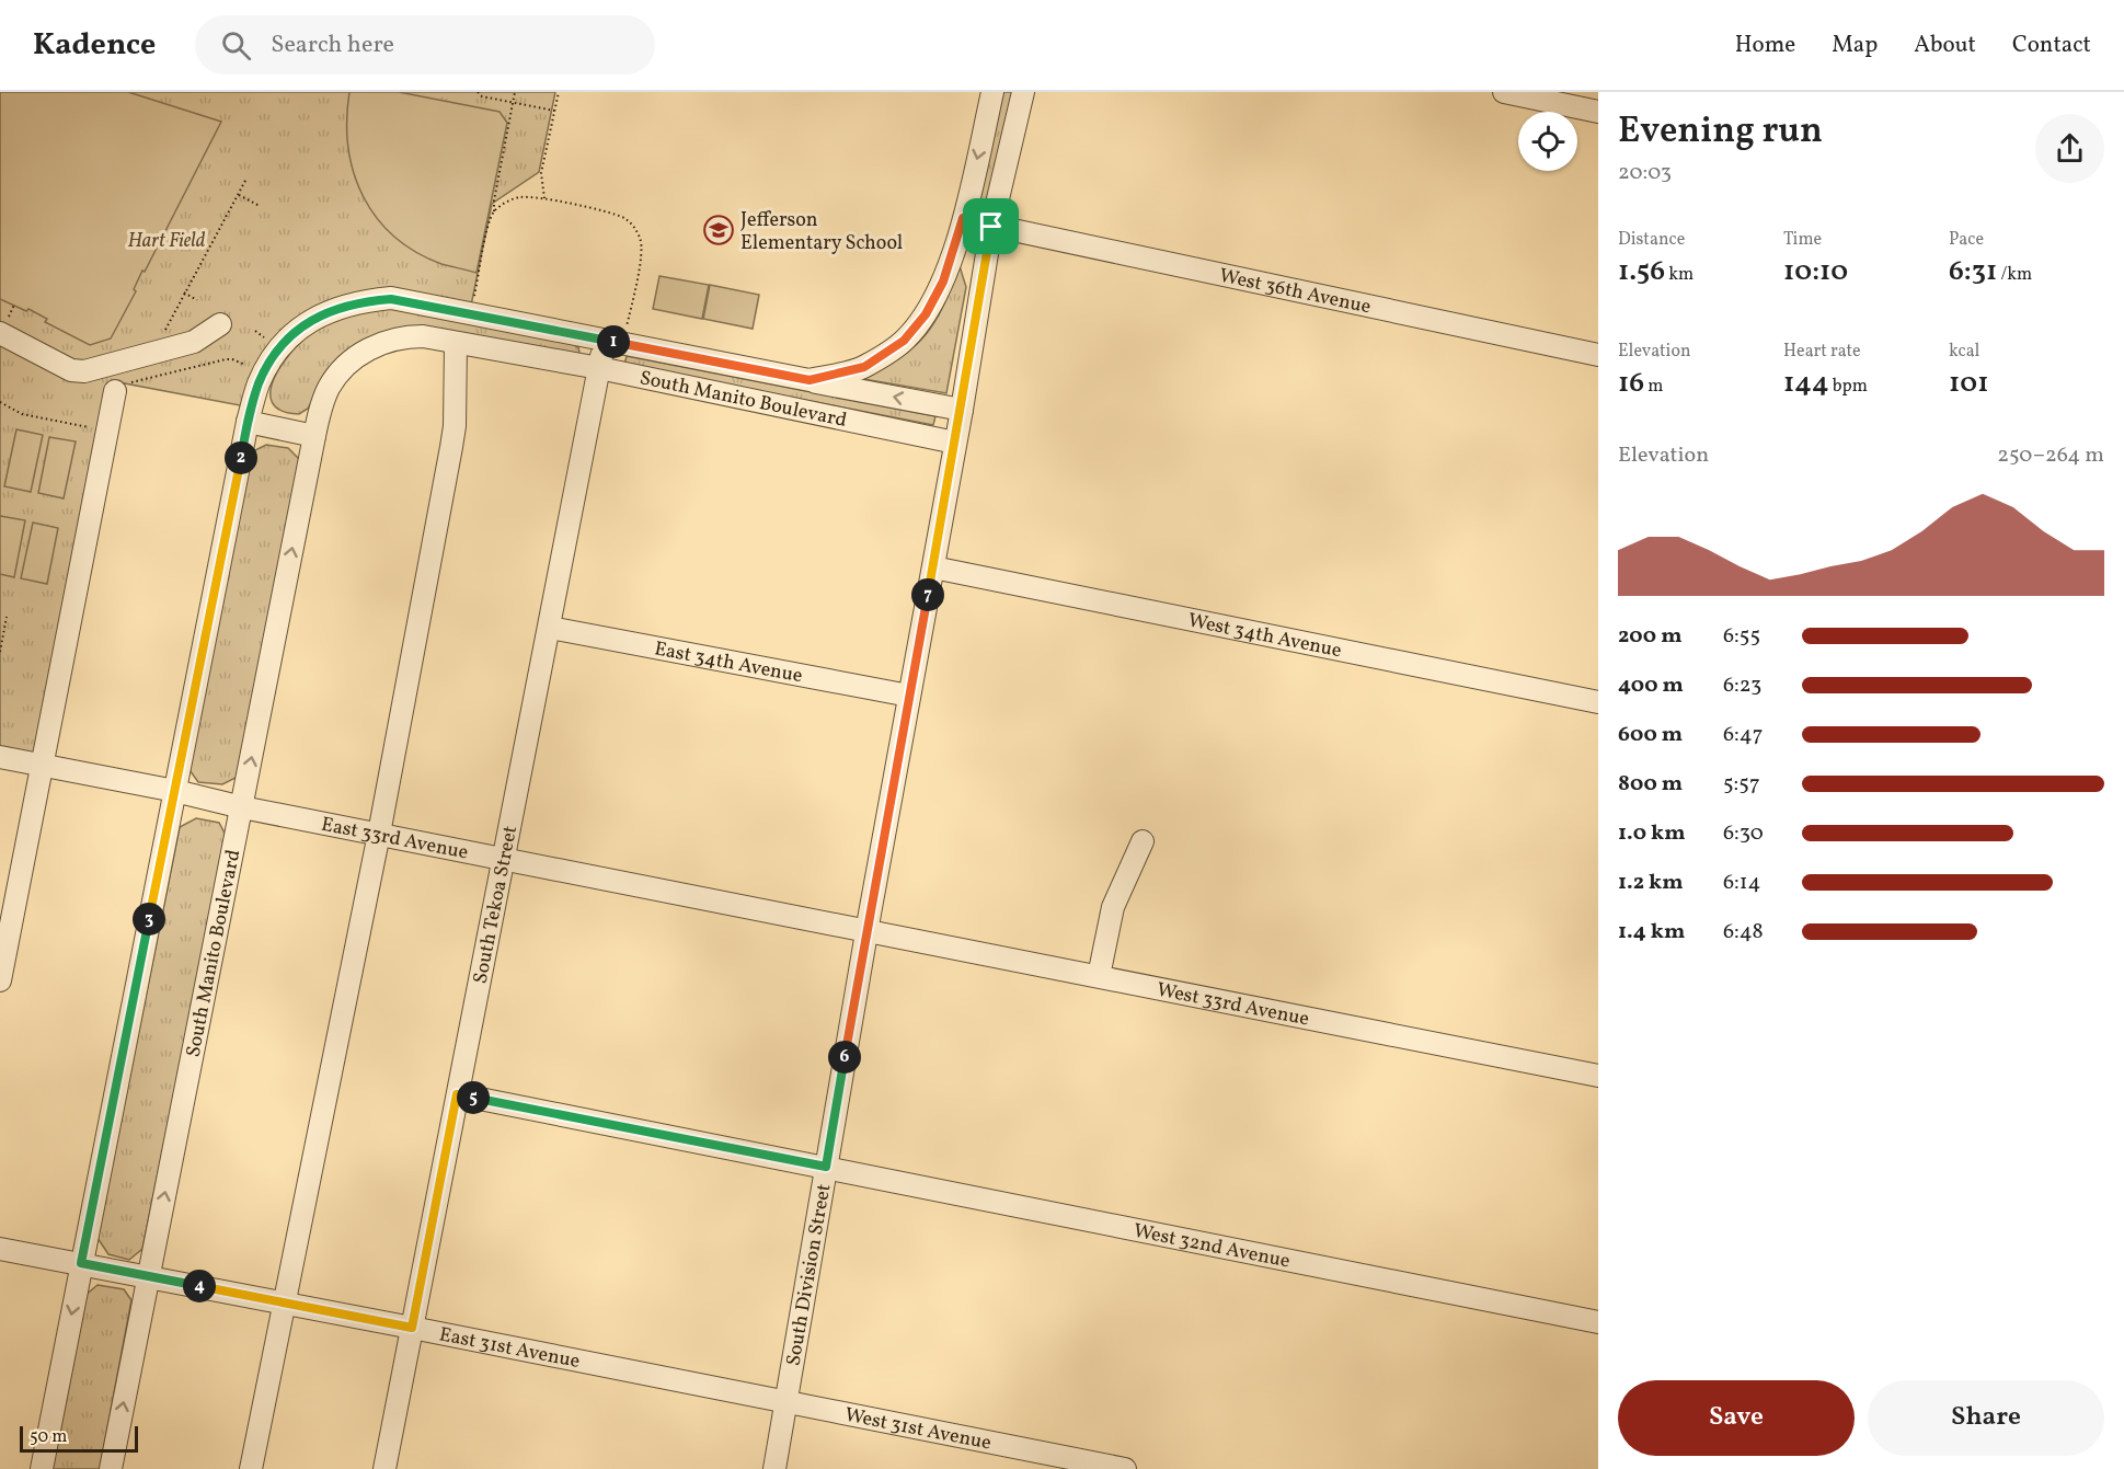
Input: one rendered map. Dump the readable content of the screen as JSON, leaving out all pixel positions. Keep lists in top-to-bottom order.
{
  "streets": {
    "street": [
      "West 36th Avenue",
      "South Manito Boulevard",
      "West 34th Avenue",
      "East 34th Avenue",
      "East 33rd Avenue",
      "South Tekoa Street",
      "West 33rd Avenue",
      "West 32nd Avenue",
      "South Division Street",
      "East 31st Avenue",
      "West 31st Avenue"
    ]
  },
  "crossings": [
    ["West 36th Avenue", "South Manito Boulevard"],
    ["West 36th Avenue", "South Division Street"],
    ["South Manito Boulevard", "East 33rd Avenue"],
    ["South Manito Boulevard", "South Tekoa Street"],
    ["South Manito Boulevard", "South Division Street"],
    ["South Manito Boulevard", "East 31st Avenue"],
    ["West 34th Avenue", "South Division Street"],
    ["East 34th Avenue", "South Tekoa Street"],
    ["East 34th Avenue", "South Division Street"],
    ["East 33rd Avenue", "South Tekoa Street"],
    ["East 33rd Avenue", "West 33rd Avenue"],
    ["East 33rd Avenue", "South Division Street"],
    ["South Tekoa Street", "West 32nd Avenue"],
    ["South Tekoa Street", "East 31st Avenue"],
    ["West 33rd Avenue", "South Division Street"],
    ["West 32nd Avenue", "South Division Street"],
    ["South Division Street", "East 31st Avenue"],
    ["South Division Street", "West 31st Avenue"],
    ["East 31st Avenue", "West 31st Avenue"]
  ],
  "parks": ["Hart Field"],
  "places": {
    "school or university": ["Jefferson Elementary School"]
  },
  "scale_bar": "50 m",
  "page": {
    "header": "Kadence",
    "search": "Search here",
    "nav": [
      "Home",
      "Map",
      "About",
      "Contact"
    ],
    "heading": ["Evening run", "20:03"],
    "stats": [
      ["Distance", "1.56 km"],
      ["Time", "10:10"],
      ["Pace", "6:31 /km"],
      ["Elevation", "16 m"],
      ["Heart rate", "144 bpm"],
      ["kcal", "101"]
    ],
    "pins": [
      "1",
      "2",
      "7",
      "3",
      "6",
      "5",
      "4"
    ],
    "chart": ["Elevation", "250–264 m"],
    "list": [
      {
        "name": "200 m",
        "note": "6:55"
      },
      {
        "name": "400 m",
        "note": "6:23"
      },
      {
        "name": "600 m",
        "note": "6:47"
      },
      {
        "name": "800 m",
        "note": "5:57"
      },
      {
        "name": "1.0 km",
        "note": "6:30"
      },
      {
        "name": "1.2 km",
        "note": "6:14"
      },
      {
        "name": "1.4 km",
        "note": "6:48"
      }
    ],
    "buttons": ["Save", "Share"],
    "scale": "50 m"
  }
}
